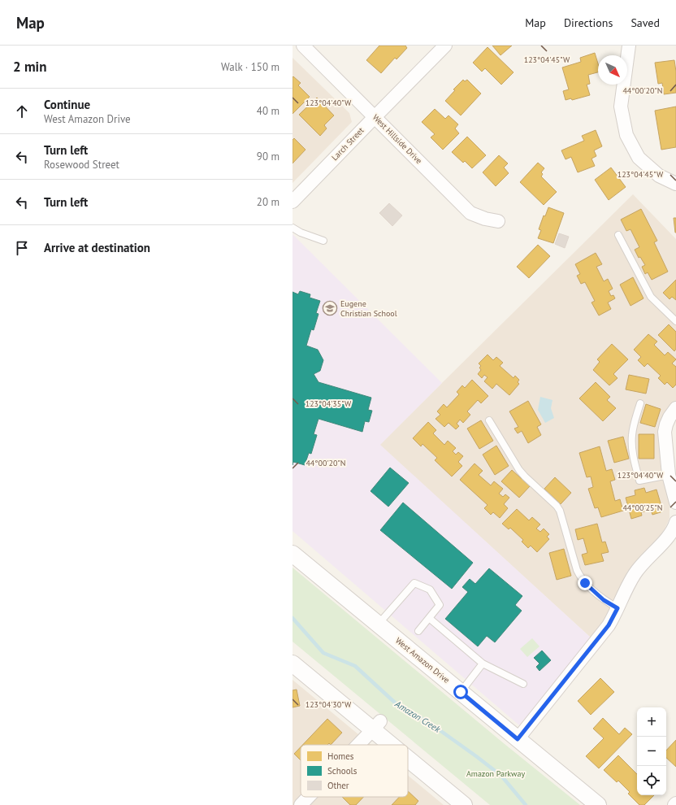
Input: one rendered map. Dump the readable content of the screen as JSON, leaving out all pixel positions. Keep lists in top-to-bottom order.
{
  "streets": {
    "street": ["West Hillside Drive", "Larch Street", "West Amazon Drive"]
  },
  "crossings": [
    ["West Hillside Drive", "Larch Street"]
  ],
  "water": ["Amazon Creek"],
  "parks": ["Amazon Parkway"],
  "places": {
    "school or university": ["Eugene Christian School"]
  },
  "legend": ["Homes", "Schools", "Other"],
  "north": "bottom right",
  "page": {
    "header": "Map",
    "nav": ["Map", "Directions", "Saved"],
    "heading": ["2 min", "Walk · 150 m"],
    "list": [
      ["Continue", "West Amazon Drive", "40 m"],
      ["Turn left", "Rosewood Street", "90 m"],
      ["Turn left", "20 m"],
      "Arrive at destination"
    ],
    "map_buttons": ["+", "−"]
  },
  "coordinates": [
    "123°04'45\"W",
    "44°00'20\"N",
    "123°04'40\"W",
    "123°04'35\"W",
    "44°00'25\"N",
    "123°04'30\"W"
  ]
}
